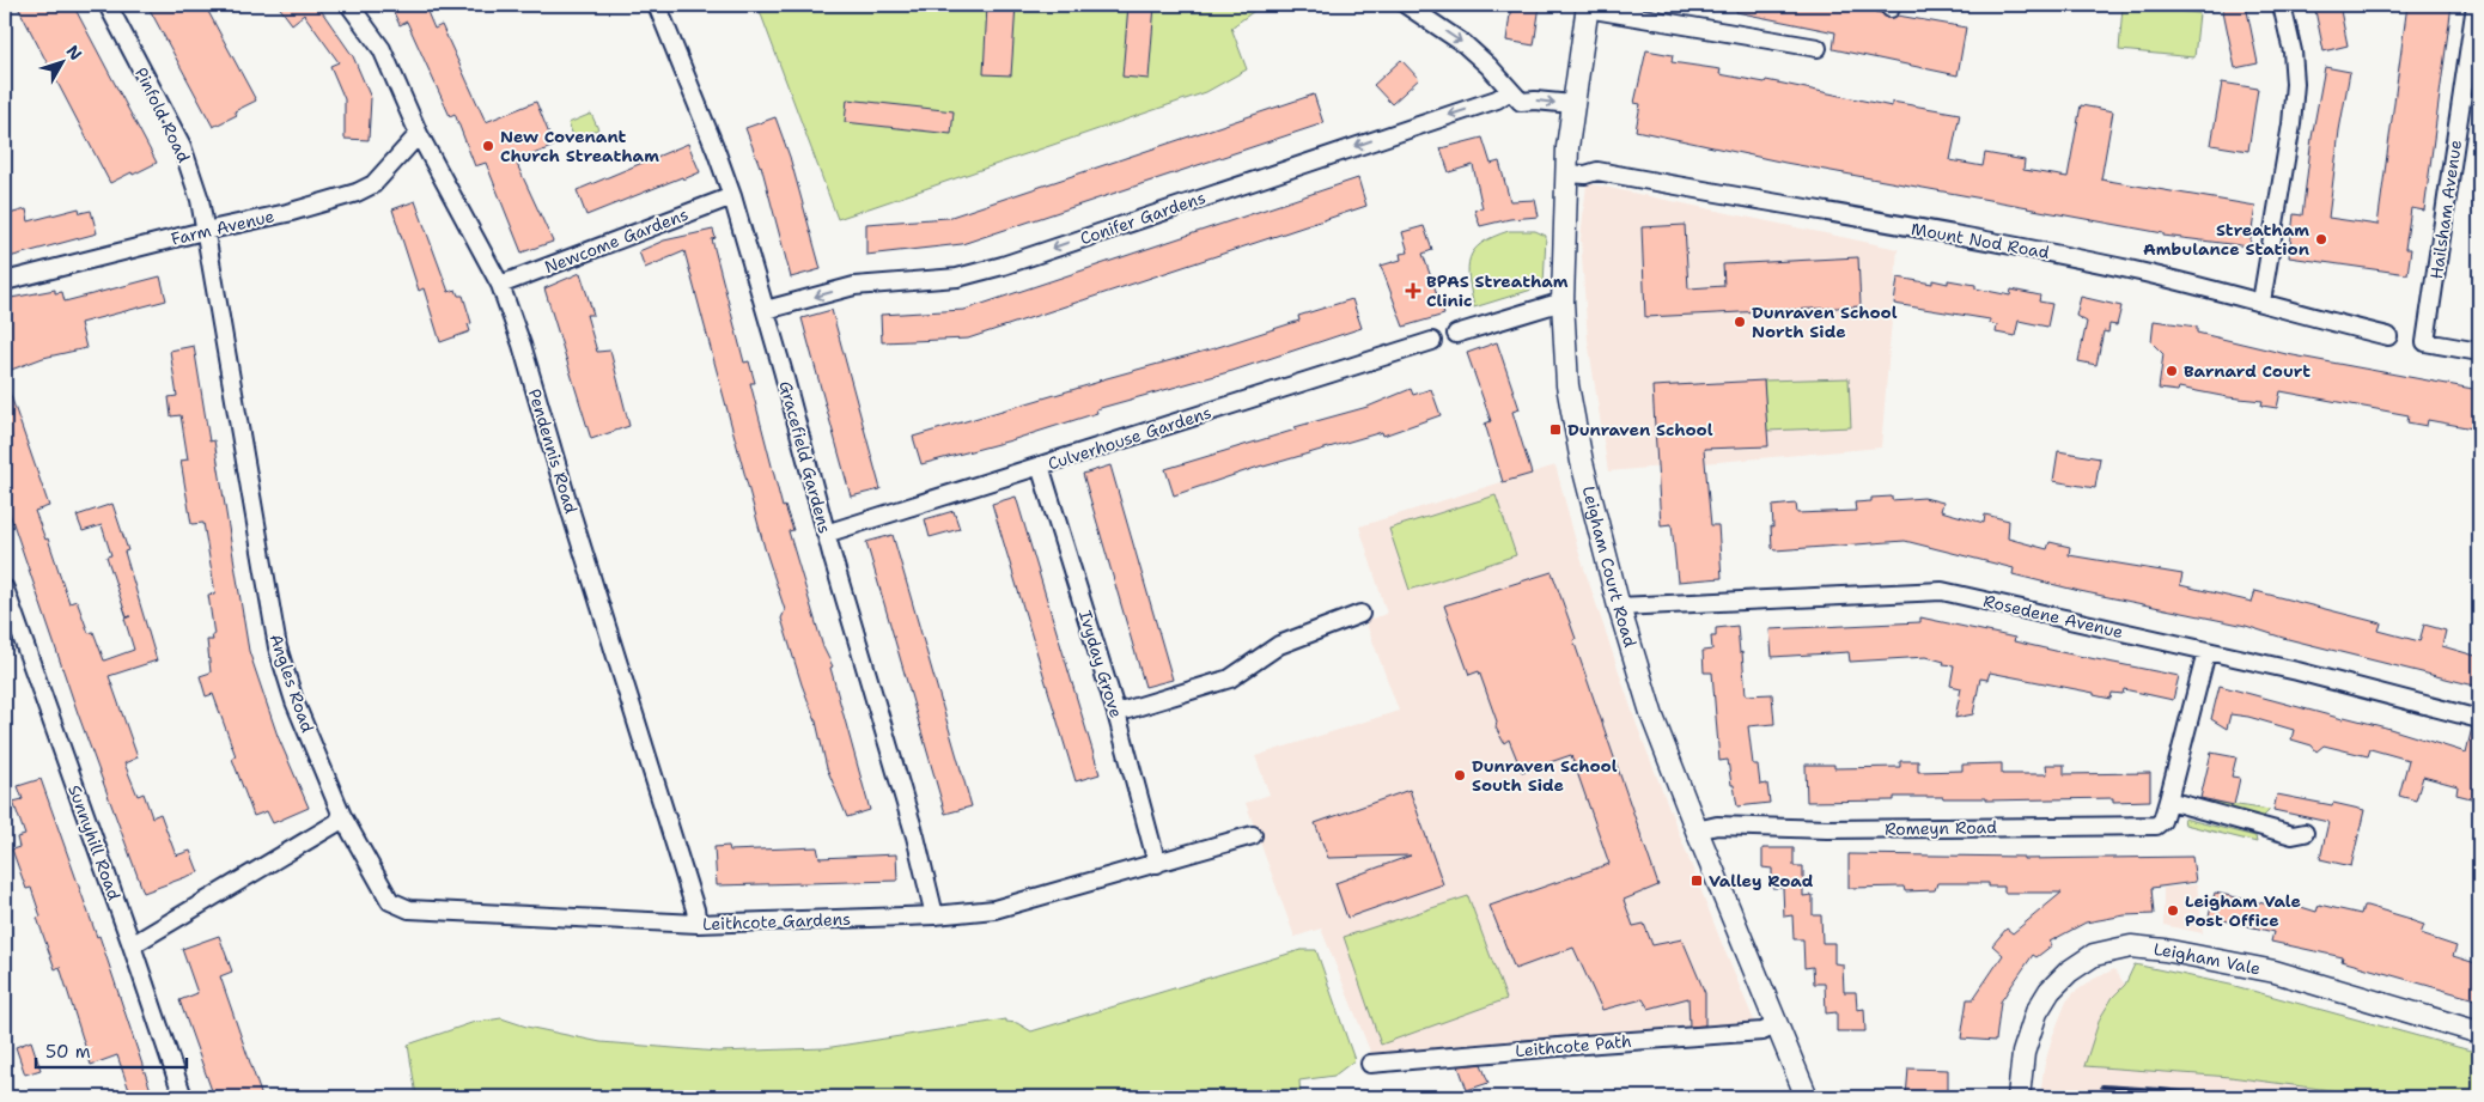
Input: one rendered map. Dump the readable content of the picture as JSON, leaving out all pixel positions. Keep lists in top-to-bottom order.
{
  "streets": {
    "street": [
      "Pinfold Road",
      "Hailsham Avenue",
      "Conifer Gardens",
      "Farm Avenue",
      "Newcome Gardens",
      "Mount Nod Road",
      "Culverhouse Gardens",
      "Pendennis Road",
      "Gracefield Gardens",
      "Leigham Court Road",
      "Rosedene Avenue",
      "Ivyday Grove",
      "Angles Road",
      "Romeyn Road",
      "Sunnyhill Road",
      "Leithcote Gardens",
      "Leigham Vale",
      "Leithcote Path"
    ]
  },
  "crossings": [
    ["Pinfold Road", "Farm Avenue"],
    ["Pinfold Road", "Angles Road"],
    ["Conifer Gardens", "Gracefield Gardens"],
    ["Farm Avenue", "Pendennis Road"],
    ["Farm Avenue", "Angles Road"],
    ["Newcome Gardens", "Pendennis Road"],
    ["Newcome Gardens", "Gracefield Gardens"],
    ["Mount Nod Road", "Leigham Court Road"],
    ["Culverhouse Gardens", "Gracefield Gardens"],
    ["Culverhouse Gardens", "Ivyday Grove"],
    ["Pendennis Road", "Leithcote Gardens"],
    ["Gracefield Gardens", "Leithcote Gardens"],
    ["Leigham Court Road", "Rosedene Avenue"],
    ["Leigham Court Road", "Romeyn Road"],
    ["Leigham Court Road", "Leithcote Path"],
    ["Rosedene Avenue", "Romeyn Road"],
    ["Ivyday Grove", "Leithcote Gardens"],
    ["Angles Road", "Leithcote Gardens"]
  ],
  "one_way": ["Conifer Gardens"],
  "places": {
    "other": [
      "New Covenant Church Streatham",
      "Streatham Ambulance Station",
      "Dunraven School North Side",
      "Barnard Court",
      "Dunraven School South Side",
      "Leigham Vale Post Office"
    ],
    "health": ["BPAS Streatham Clinic"],
    "transit": ["Dunraven School", "Valley Road"]
  },
  "scale_bar": "50 m",
  "north": "top right"
}
